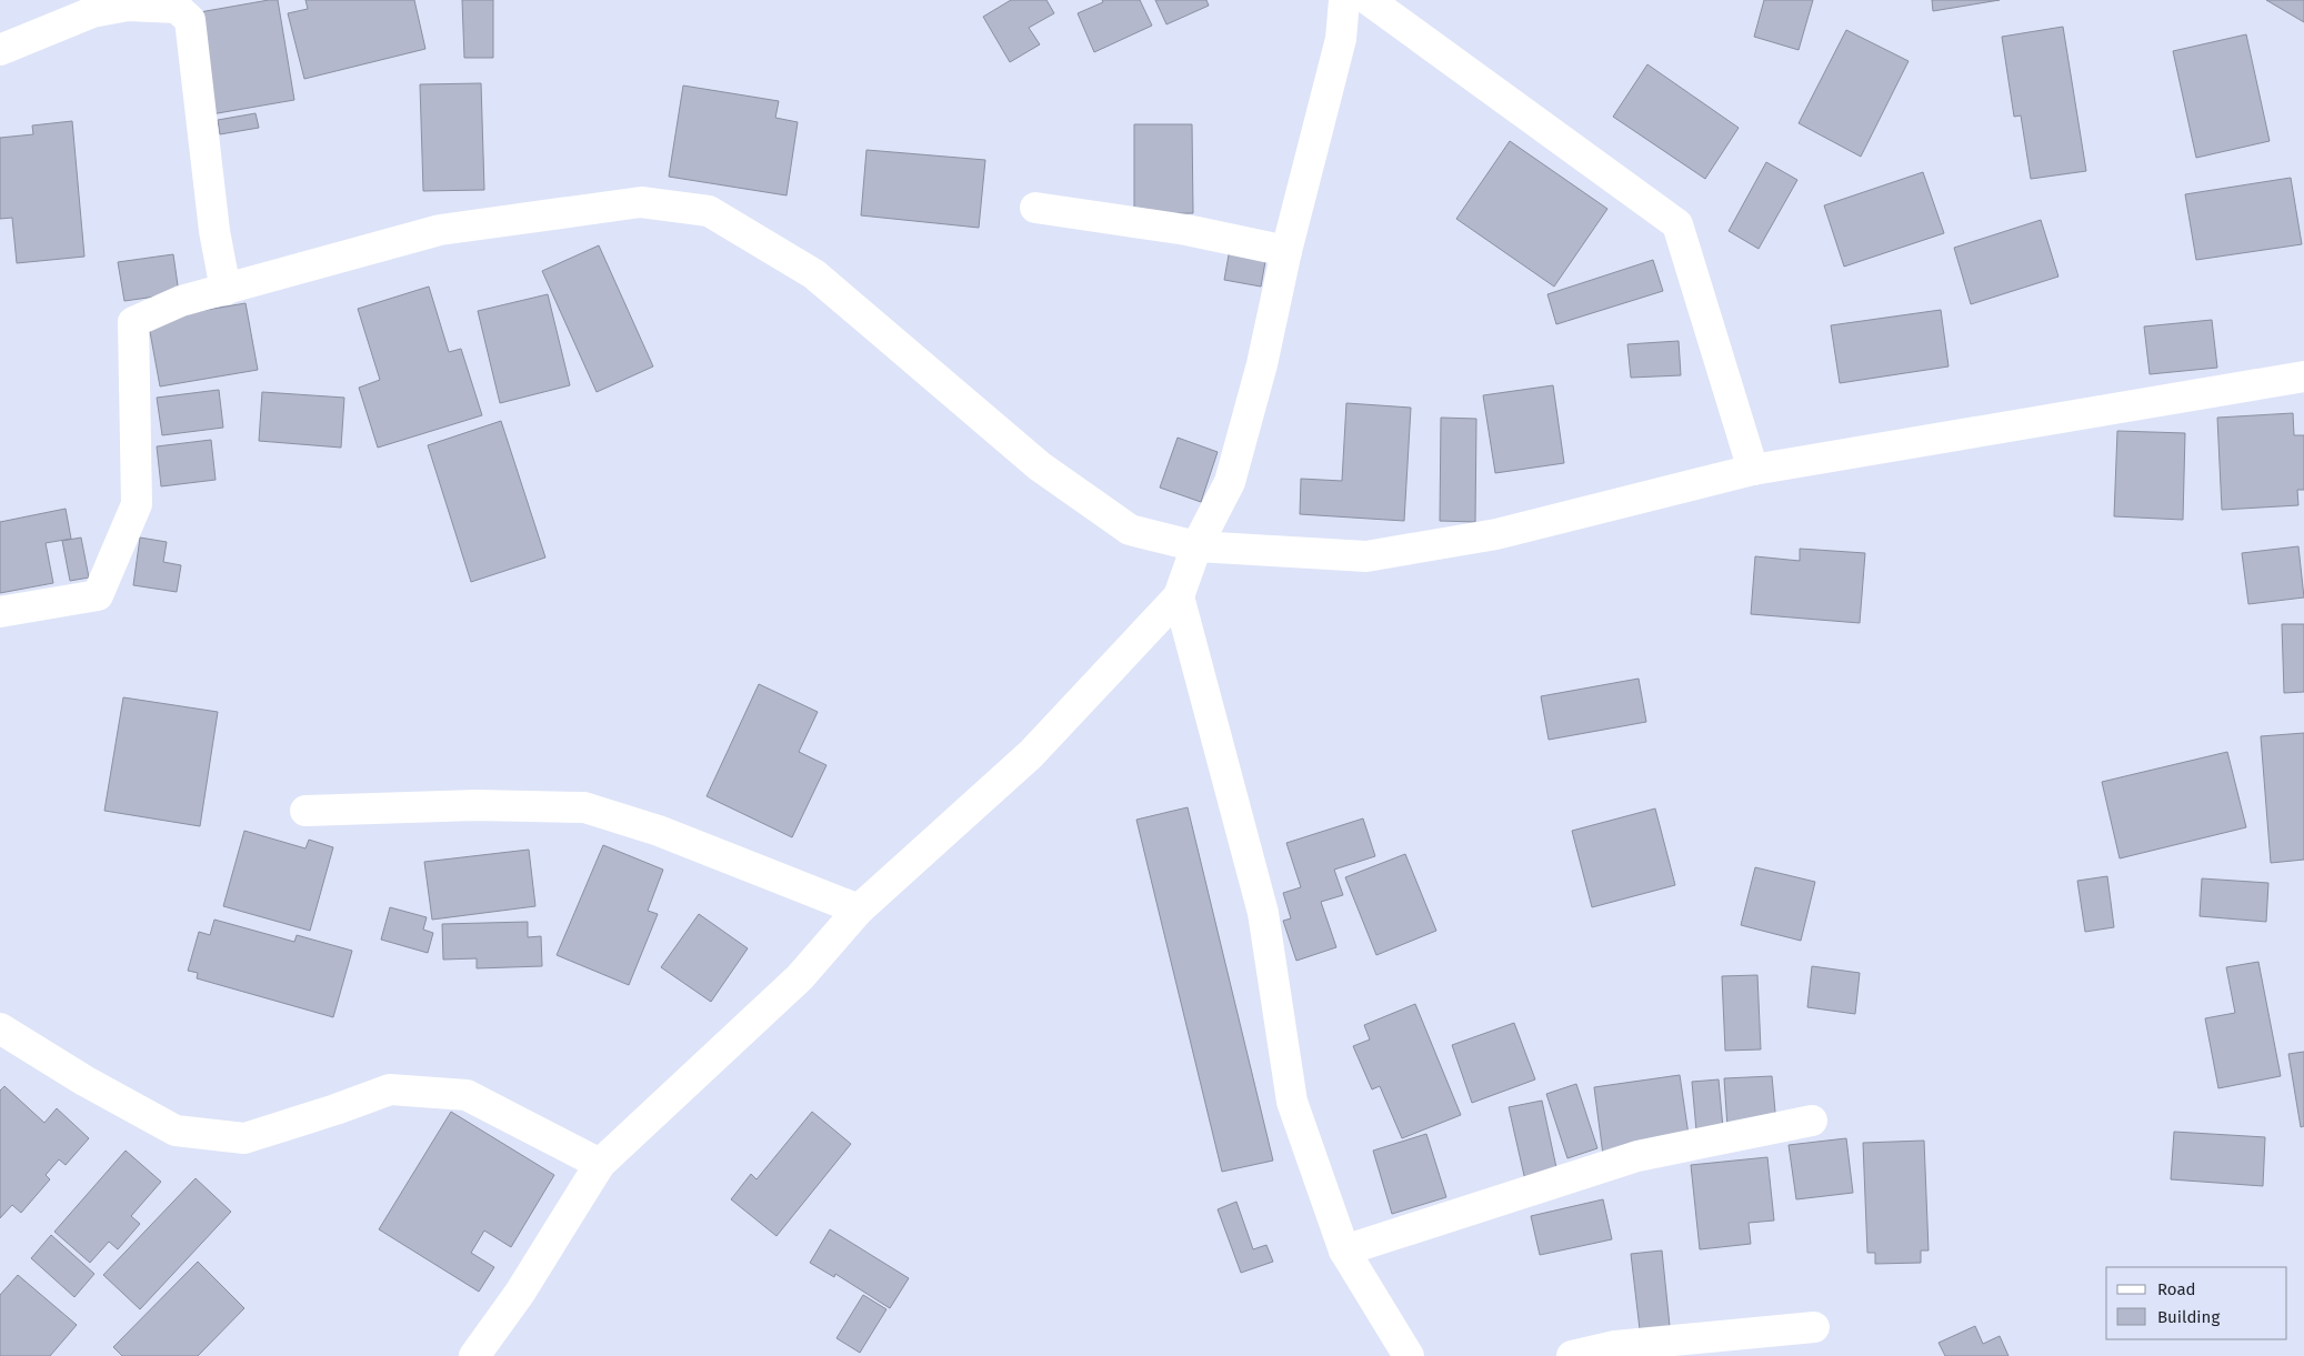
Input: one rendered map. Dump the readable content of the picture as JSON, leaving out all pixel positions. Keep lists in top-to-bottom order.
{
  "legend": ["Road", "Building"]
}
